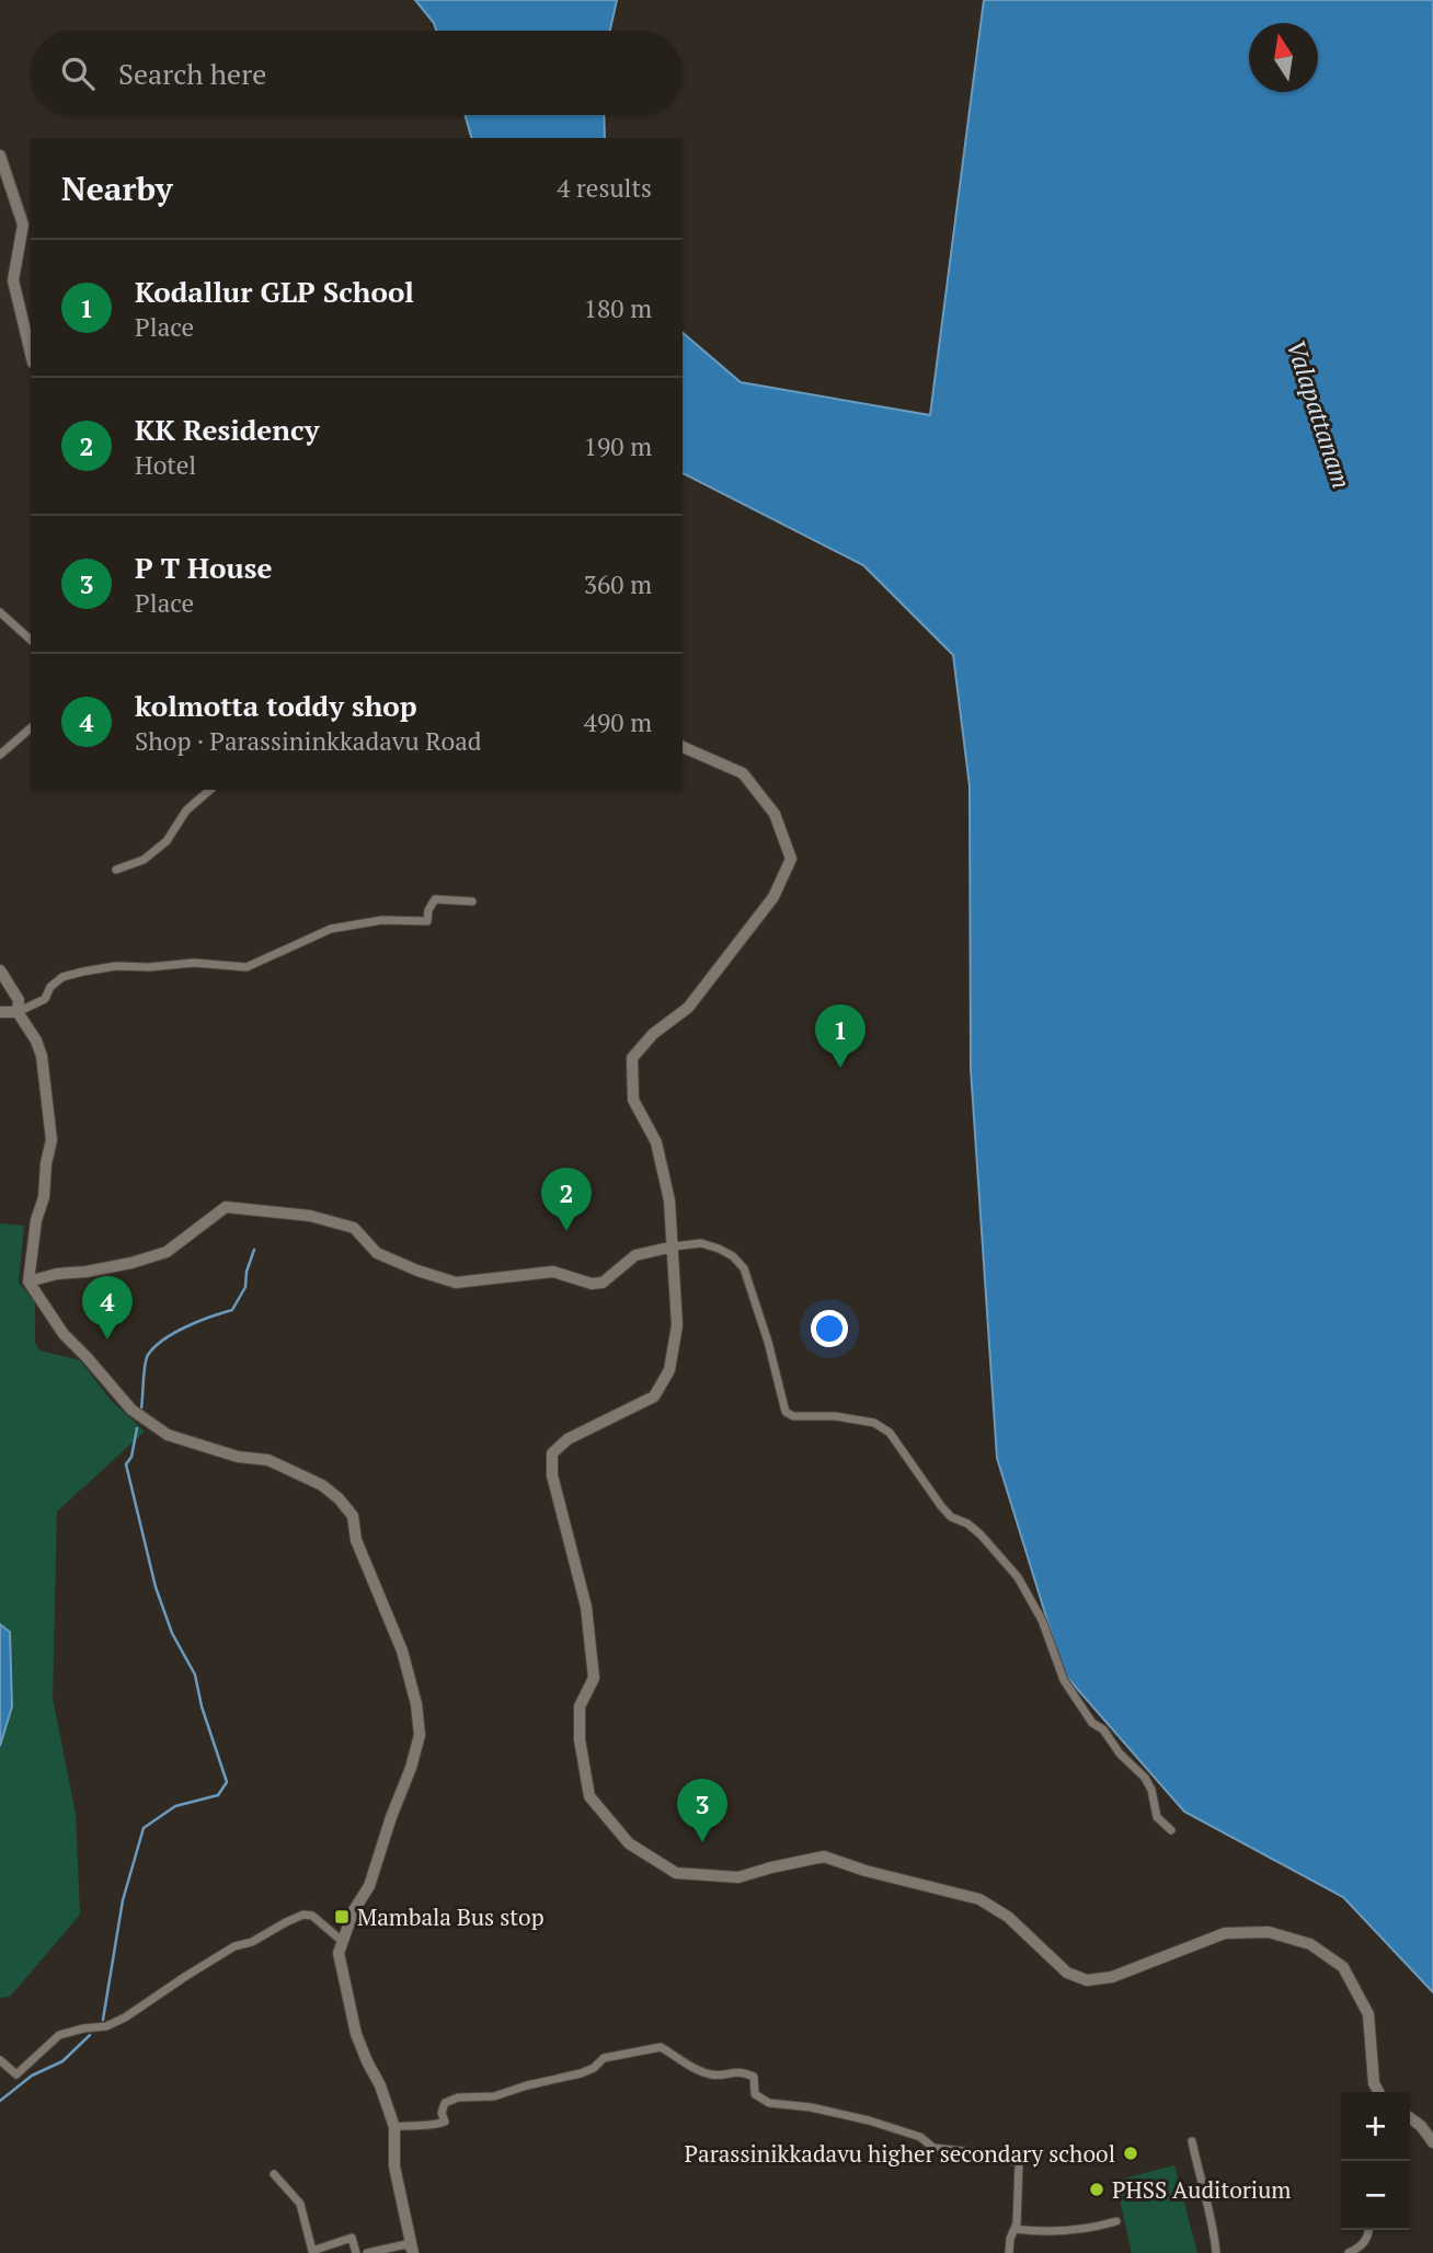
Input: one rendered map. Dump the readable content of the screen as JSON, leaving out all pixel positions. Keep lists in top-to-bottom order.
{
  "water": ["Valapattanam"],
  "places": {
    "transit": ["Mambala Bus stop"],
    "other": ["Parassinikkadavu higher secondary school", "PHSS Auditorium"]
  },
  "north": "top",
  "page": {
    "search": "Search here",
    "heading": ["Nearby", "4 results"],
    "list": [
      {
        "mark": "1",
        "name": "Kodallur GLP School",
        "note": "Place",
        "value": "180 m"
      },
      {
        "mark": "2",
        "name": "KK Residency",
        "note": "Hotel",
        "value": "190 m"
      },
      {
        "mark": "3",
        "name": "P T House",
        "note": "Place",
        "value": "360 m"
      },
      {
        "mark": "4",
        "name": "kolmotta toddy shop",
        "note": "Shop · Parassininkkadavu Road",
        "value": "490 m"
      }
    ],
    "pins": [
      "1",
      "2",
      "4",
      "3"
    ],
    "map_buttons": ["+", "−"]
  }
}
